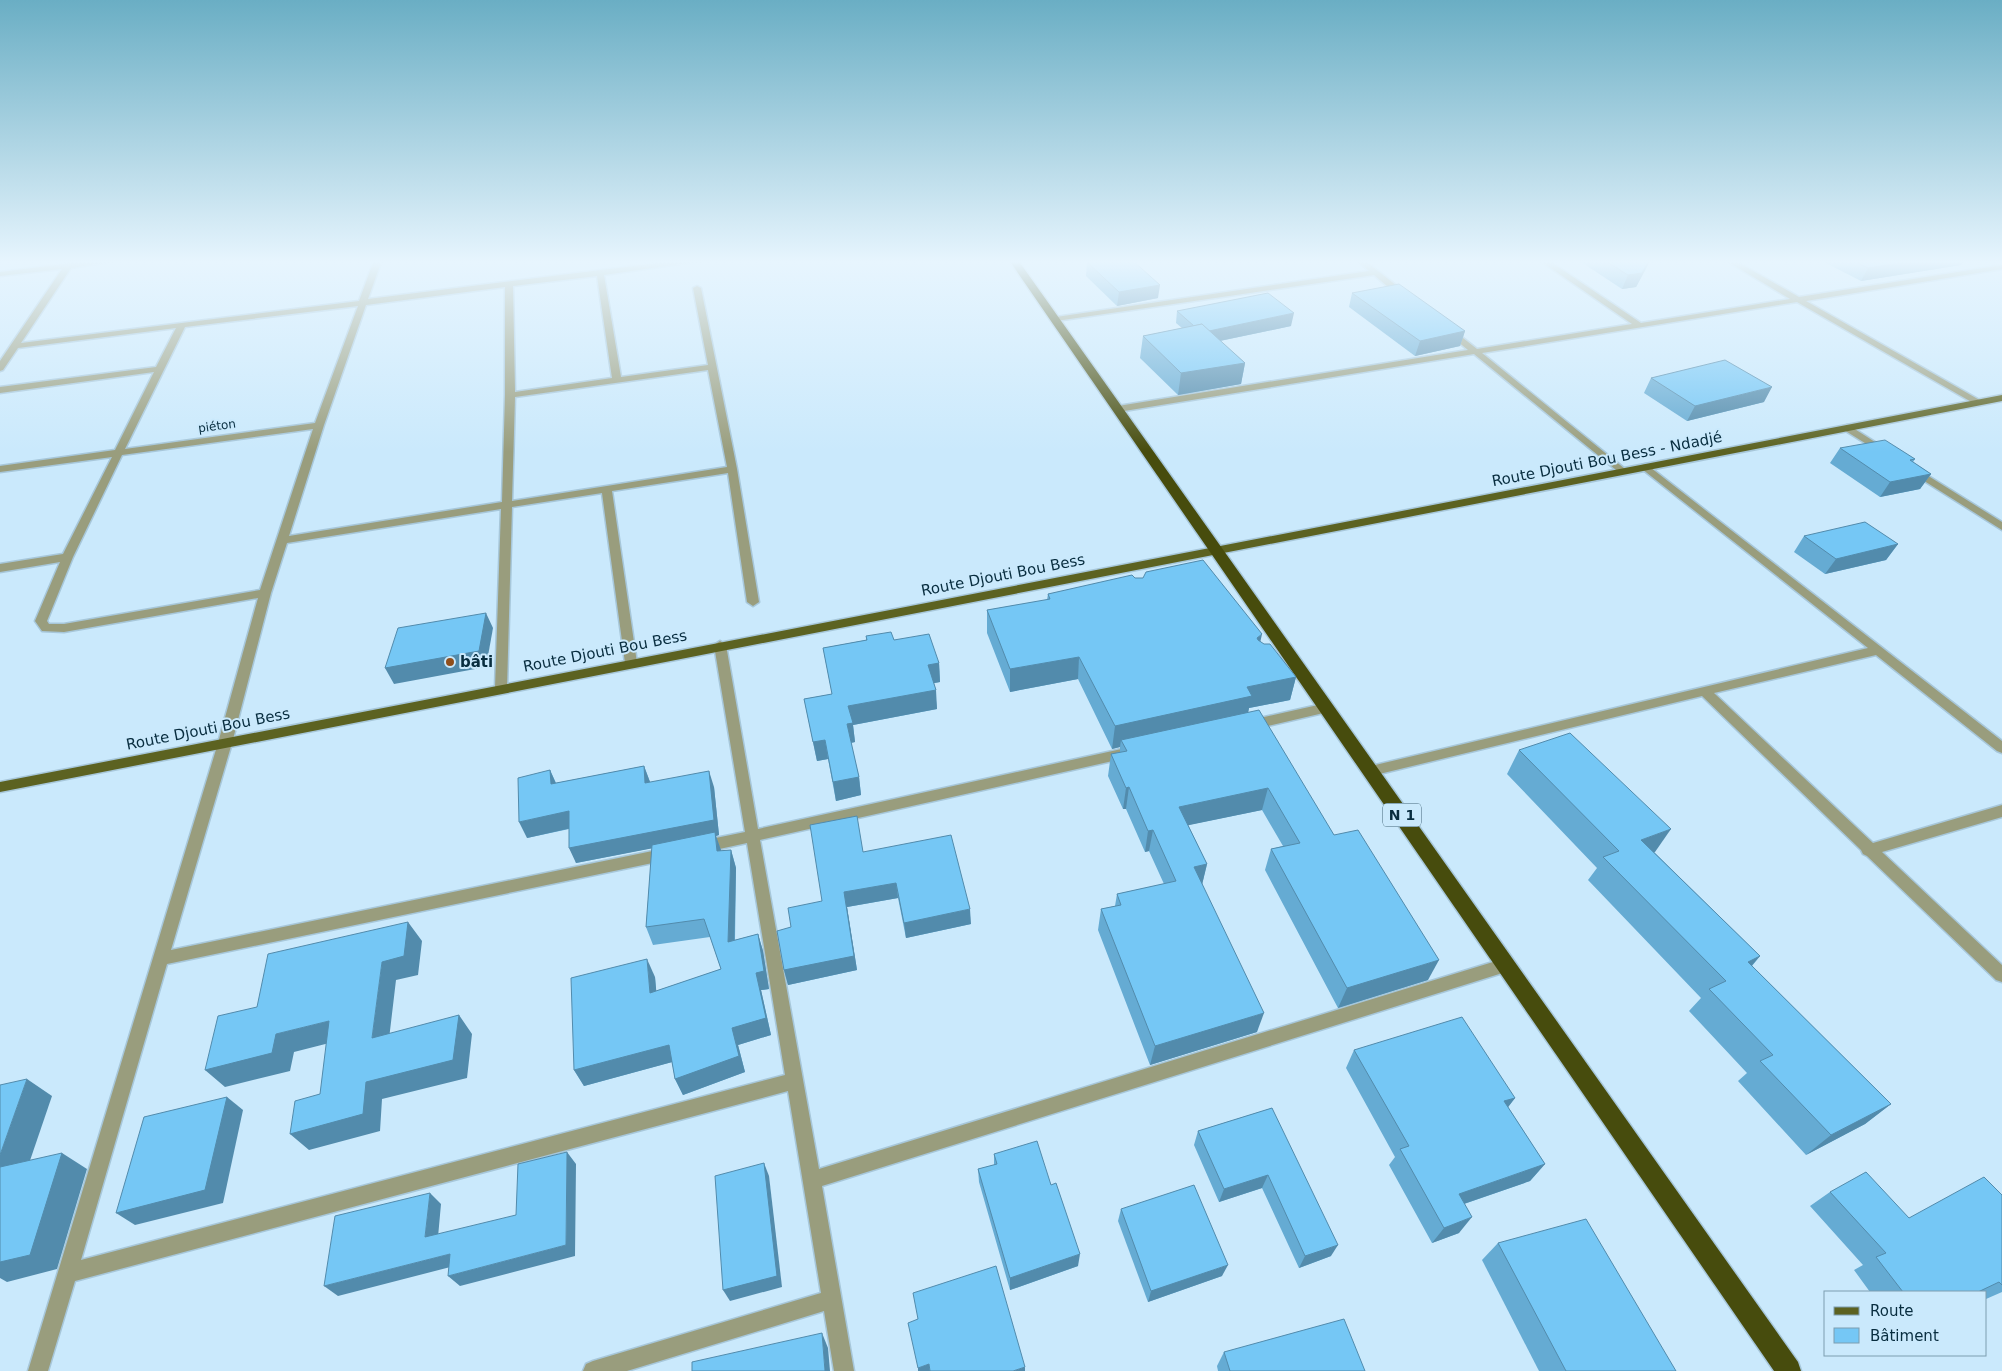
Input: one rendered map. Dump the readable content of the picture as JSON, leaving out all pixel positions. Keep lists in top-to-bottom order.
{
  "streets": {
    "highway": ["N 1"],
    "main road": ["Route Djouti Bou Bess - Ndadjé", "Route Djouti Bou Bess"],
    "street": ["piéton"]
  },
  "crossings": [
    ["Route Djouti Bou Bess - Ndadjé", "Route Djouti Bou Bess"],
    ["Route Djouti Bou Bess - Ndadjé", "N 1"],
    ["Route Djouti Bou Bess", "N 1"]
  ],
  "places": ["bâti"],
  "legend": ["Route", "Bâtiment"]
}
